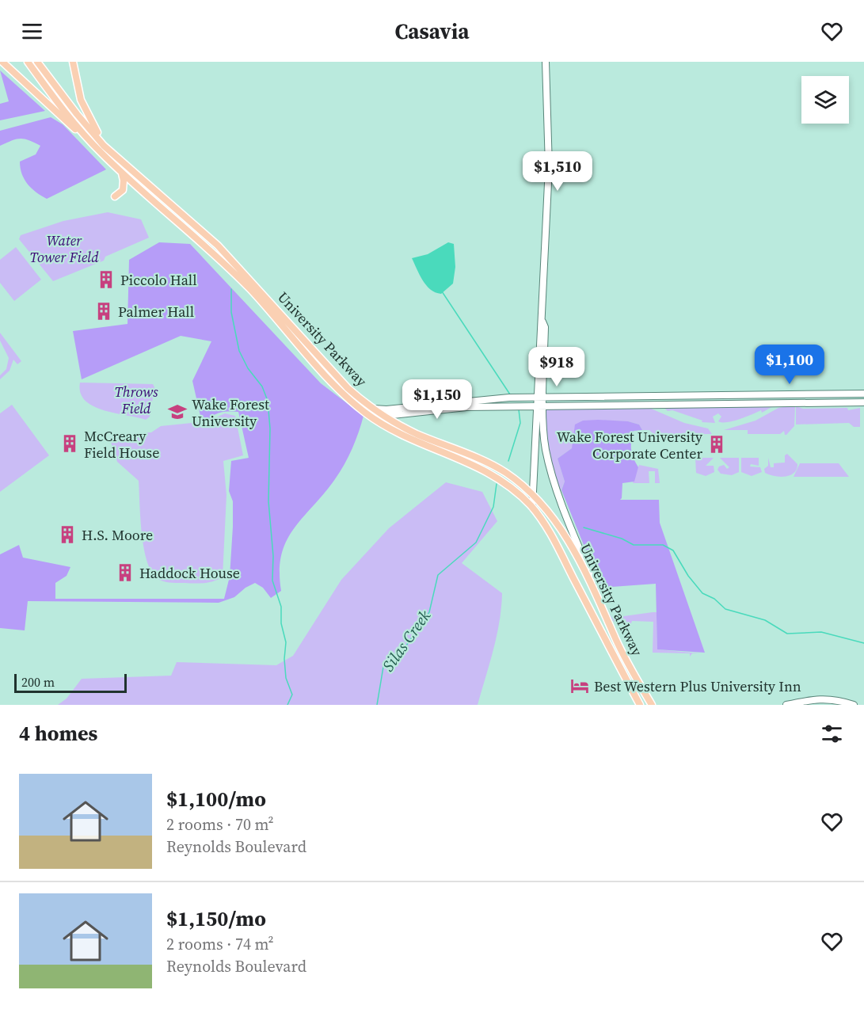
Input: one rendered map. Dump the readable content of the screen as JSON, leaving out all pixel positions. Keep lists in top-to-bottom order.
{
  "streets": {
    "main road": ["University Parkway"]
  },
  "water": ["Silas Creek"],
  "parks": ["Water Tower Field", "Throws Field"],
  "places": {
    "building": [
      "Piccolo Hall",
      "Palmer Hall",
      "McCreary Field House",
      "Wake Forest University Corporate Center",
      "H.S. Moore",
      "Haddock House"
    ],
    "school or university": ["Wake Forest University"],
    "hotel": ["Best Western Plus University Inn"]
  },
  "scale_bar": "200 m",
  "page": {
    "header": "Casavia",
    "price": [
      "$1,510",
      "$1,100",
      "$918",
      "$1,150"
    ],
    "scale": "200 m",
    "heading": "4 homes",
    "list": [
      {
        "name": "$1,100/mo",
        "note": "2 rooms · 70 m² · Reynolds Boulevard"
      },
      {
        "name": "$1,150/mo",
        "note": "2 rooms · 74 m² · Reynolds Boulevard"
      }
    ]
  }
}
